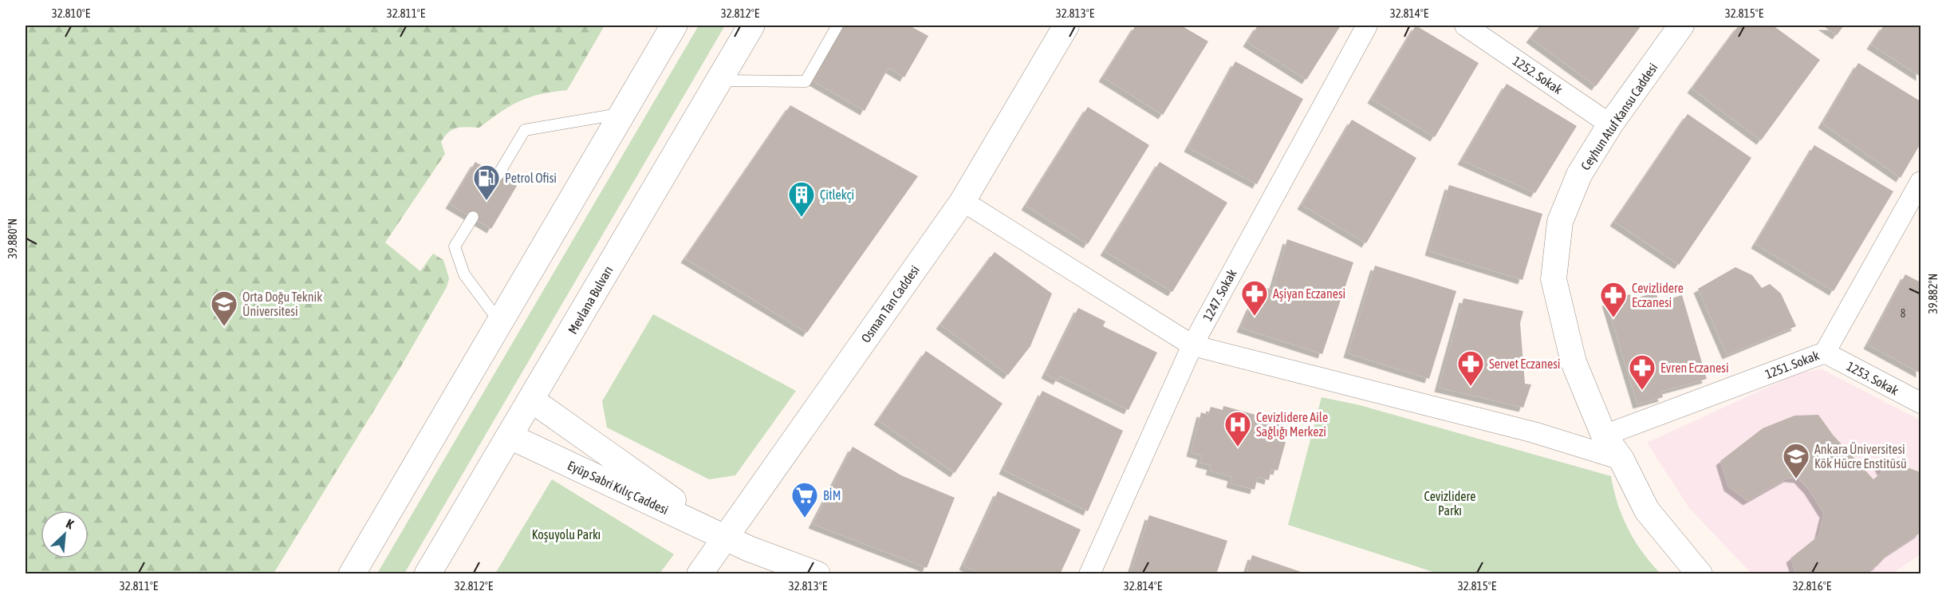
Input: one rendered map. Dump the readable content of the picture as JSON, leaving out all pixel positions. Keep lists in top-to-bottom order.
{
  "streets": {
    "highway": ["Mevlana Bulvarı"],
    "street": [
      "1252. Sokak",
      "Ceyhun Atuf Kansu Caddesi",
      "1247. Sokak",
      "Osman Tan Caddesi",
      "1251. Sokak",
      "1253. Sokak",
      "Eyüp Sabri Kılıç Caddesi"
    ]
  },
  "crossings": [
    ["1252. Sokak", "Ceyhun Atuf Kansu Caddesi"],
    ["Ceyhun Atuf Kansu Caddesi", "1251. Sokak"],
    ["Mevlana Bulvarı", "Eyüp Sabri Kılıç Caddesi"],
    ["Osman Tan Caddesi", "Eyüp Sabri Kılıç Caddesi"],
    ["1251. Sokak", "1253. Sokak"]
  ],
  "parks": ["Cevizlidere Parkı", "Koşuyolu Parkı"],
  "places": {
    "fuel station": ["Petrol Ofisi"],
    "building": ["Çitlekçi"],
    "pharmacy": [
      "Aşiyan Eczanesi",
      "Cevizlidere Eczanesi",
      "Servet Eczanesi",
      "Evren Eczanesi"
    ],
    "school or university": ["Orta Doğu Teknik Üniversitesi", "Ankara Üniversitesi Kök Hücre Enstitüsü"],
    "hospital": ["Cevizlidere Aile Sağlığı Merkezi"],
    "supermarket": ["BİM"]
  },
  "house_numbers": ["8"],
  "north": "top right",
  "coordinates": [
    "32.810°E",
    "32.811°E",
    "32.812°E",
    "32.813°E",
    "32.814°E",
    "32.815°E",
    "39.880°N",
    "39.882°N",
    "32.816°E"
  ]
}
